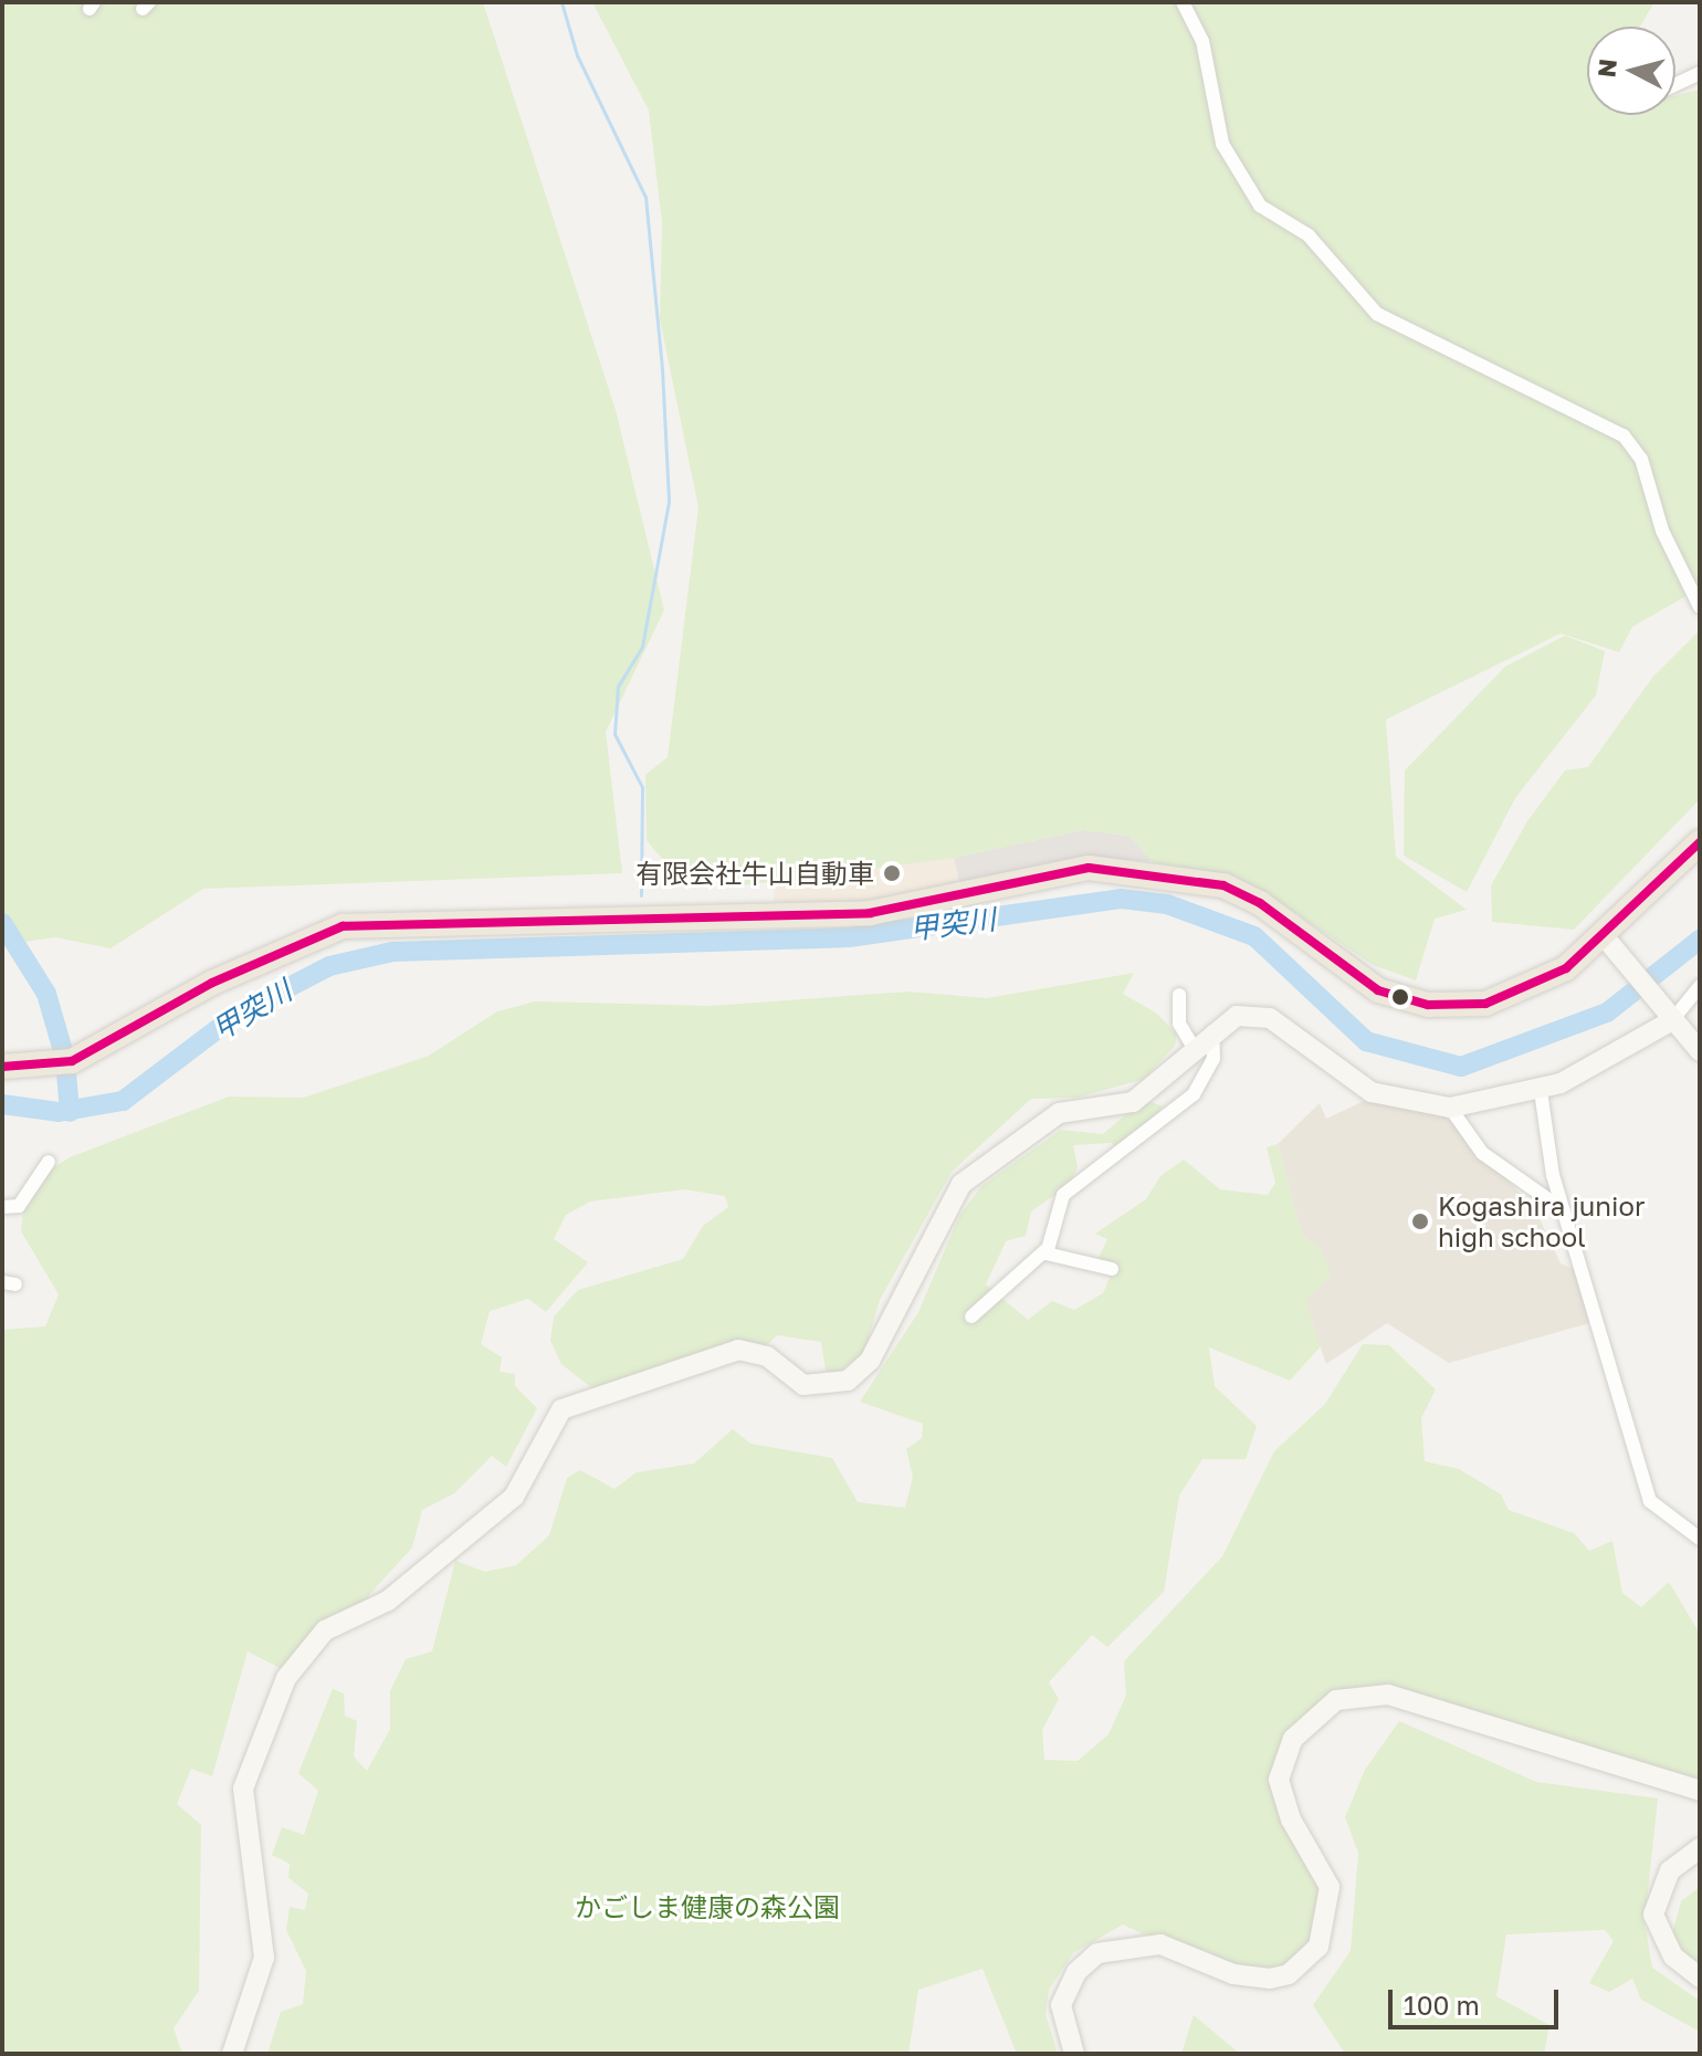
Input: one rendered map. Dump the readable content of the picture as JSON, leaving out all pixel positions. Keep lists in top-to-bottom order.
{
  "water": ["甲突川"],
  "parks": ["かごしま健康の森公園"],
  "places": ["有限会社牛山自動車", "Kogashira junior high school"],
  "scale_bar": "100 m",
  "north": "left"
}
